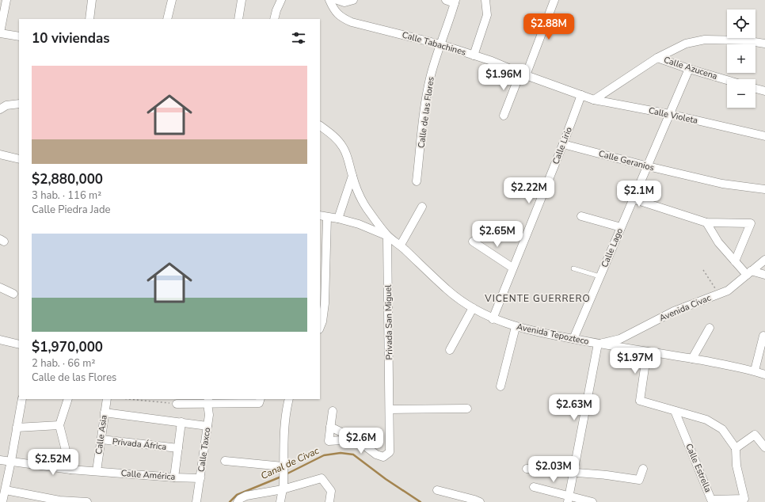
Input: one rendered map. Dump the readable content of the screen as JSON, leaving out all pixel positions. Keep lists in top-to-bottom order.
{
  "streets": {
    "street": [
      "Calle Tabachines",
      "Calle Azucena",
      "Calle de las Flores",
      "Calle Violeta",
      "Calle Lirio",
      "Calle Geranios",
      "Calle Lago",
      "Avenida Civac",
      "Privada San Miguel",
      "Avenida Tepozteco",
      "Calle Asia",
      "Privada África",
      "Calle Taxco",
      "Calle Estrella",
      "Calle América"
    ]
  },
  "crossings": [
    ["Calle Tabachines", "Calle de las Flores"],
    ["Calle Tabachines", "Calle Violeta"],
    ["Calle Tabachines", "Calle Lirio"],
    ["Calle Azucena", "Calle Lago"],
    ["Calle Violeta", "Calle Lirio"],
    ["Calle Violeta", "Calle Lago"],
    ["Calle Lirio", "Calle Geranios"],
    ["Calle Lirio", "Avenida Tepozteco"],
    ["Calle Geranios", "Calle Lago"],
    ["Calle Lago", "Avenida Tepozteco"],
    ["Avenida Civac", "Avenida Tepozteco"],
    ["Privada San Miguel", "Avenida Tepozteco"],
    ["Calle Asia", "Privada África"],
    ["Calle Asia", "Calle América"],
    ["Calle Taxco", "Calle América"]
  ],
  "districts": ["VICENTE GUERRERO"],
  "water": ["Canal de Civac"],
  "page": {
    "map_buttons": ["+", "−"],
    "price": [
      "$2.88M",
      "$1.96M",
      "$2.22M",
      "$2.1M",
      "$2.65M",
      "$1.97M",
      "$2.63M",
      "$2.6M",
      "$2.52M",
      "$2.03M"
    ],
    "heading": "10 viviendas",
    "list": [
      {
        "name": "$2,880,000",
        "note": "3 hab. · 116 m² · Calle Piedra Jade"
      },
      {
        "name": "$1,970,000",
        "note": "2 hab. · 66 m² · Calle de las Flores"
      }
    ]
  }
}
